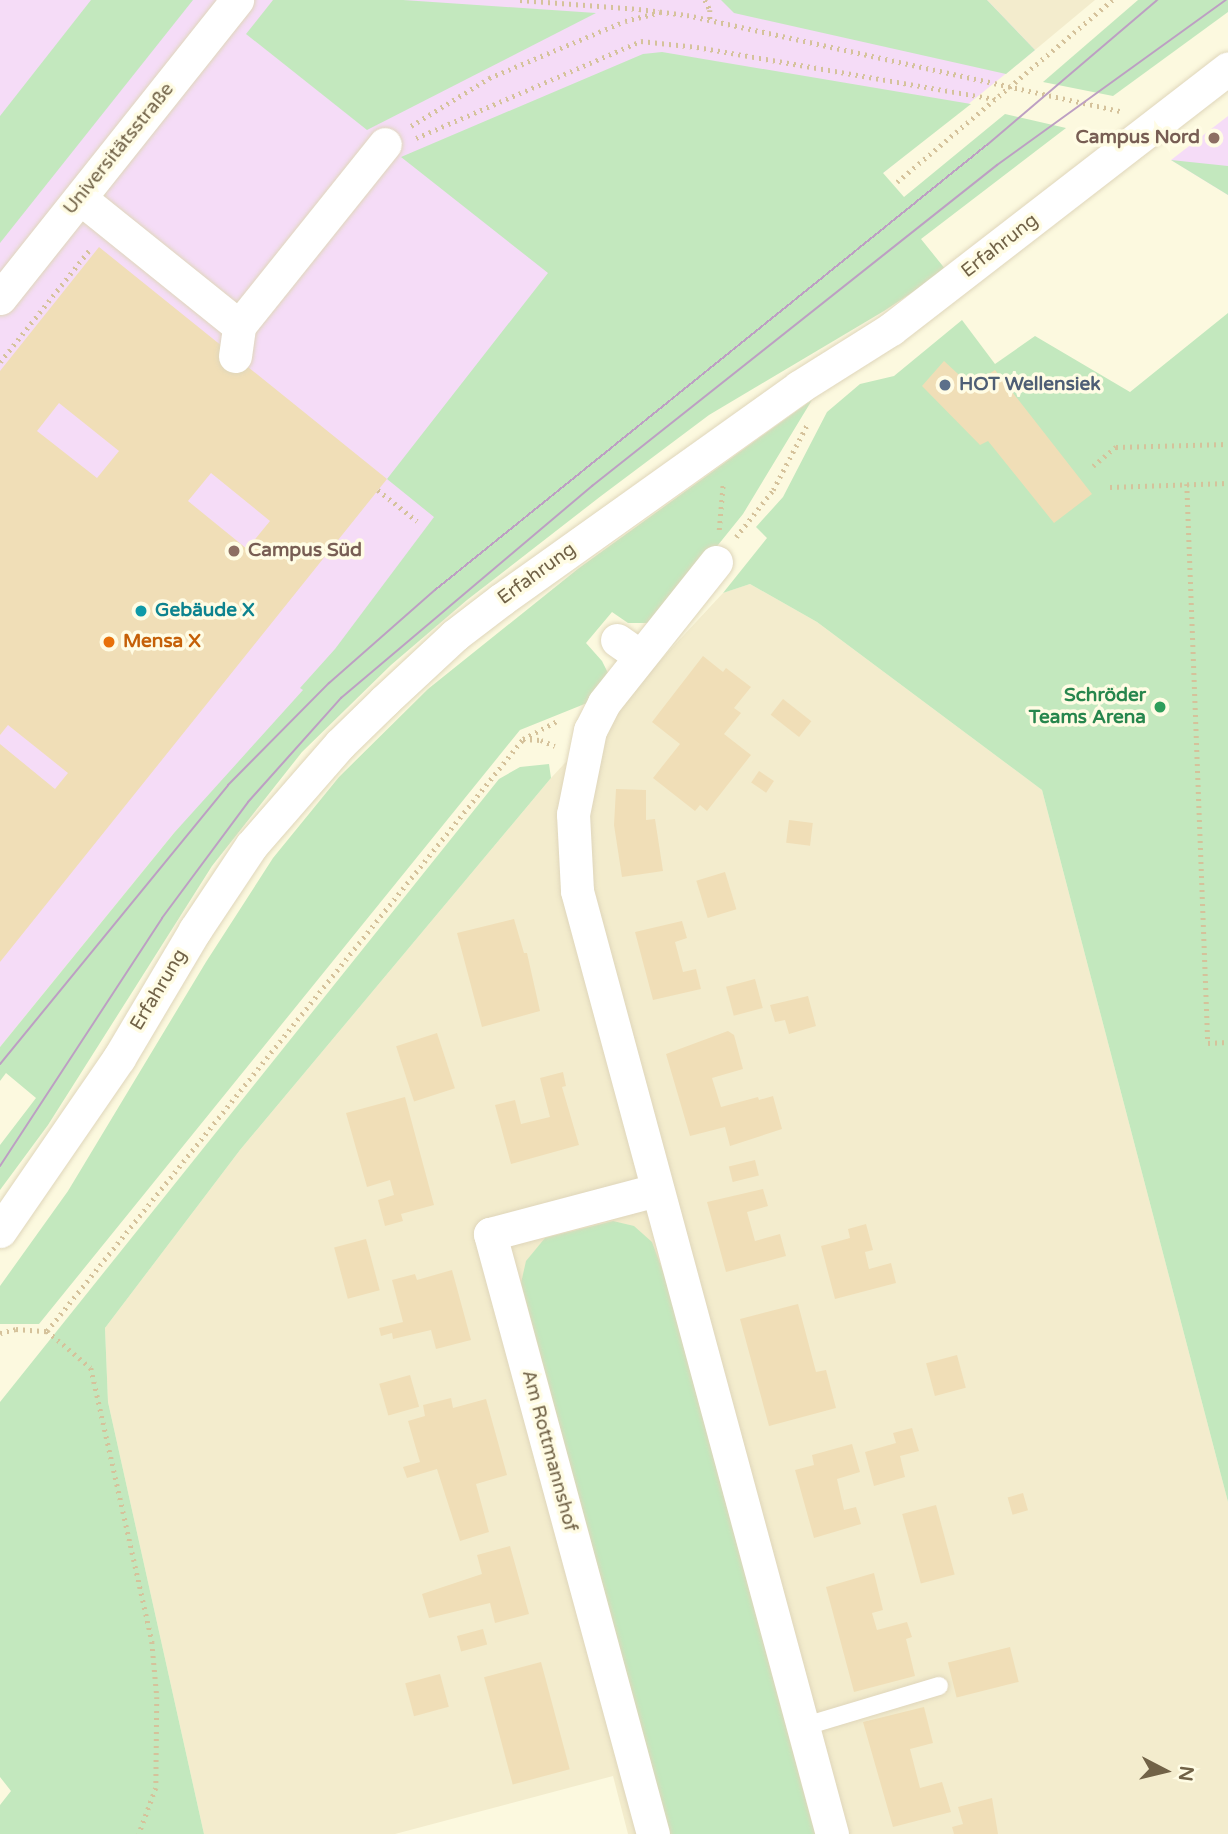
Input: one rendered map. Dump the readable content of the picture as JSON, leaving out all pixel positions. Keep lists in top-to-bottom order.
{
  "streets": {
    "street": ["Universitätsstraße", "Erfahrung", "Am Rottmannshof"]
  },
  "places": [
    "Campus Nord",
    "HOT Wellensiek",
    "Campus Süd",
    "Gebäude X",
    "Mensa X",
    "Schröder Teams Arena"
  ],
  "north": "right"
}
